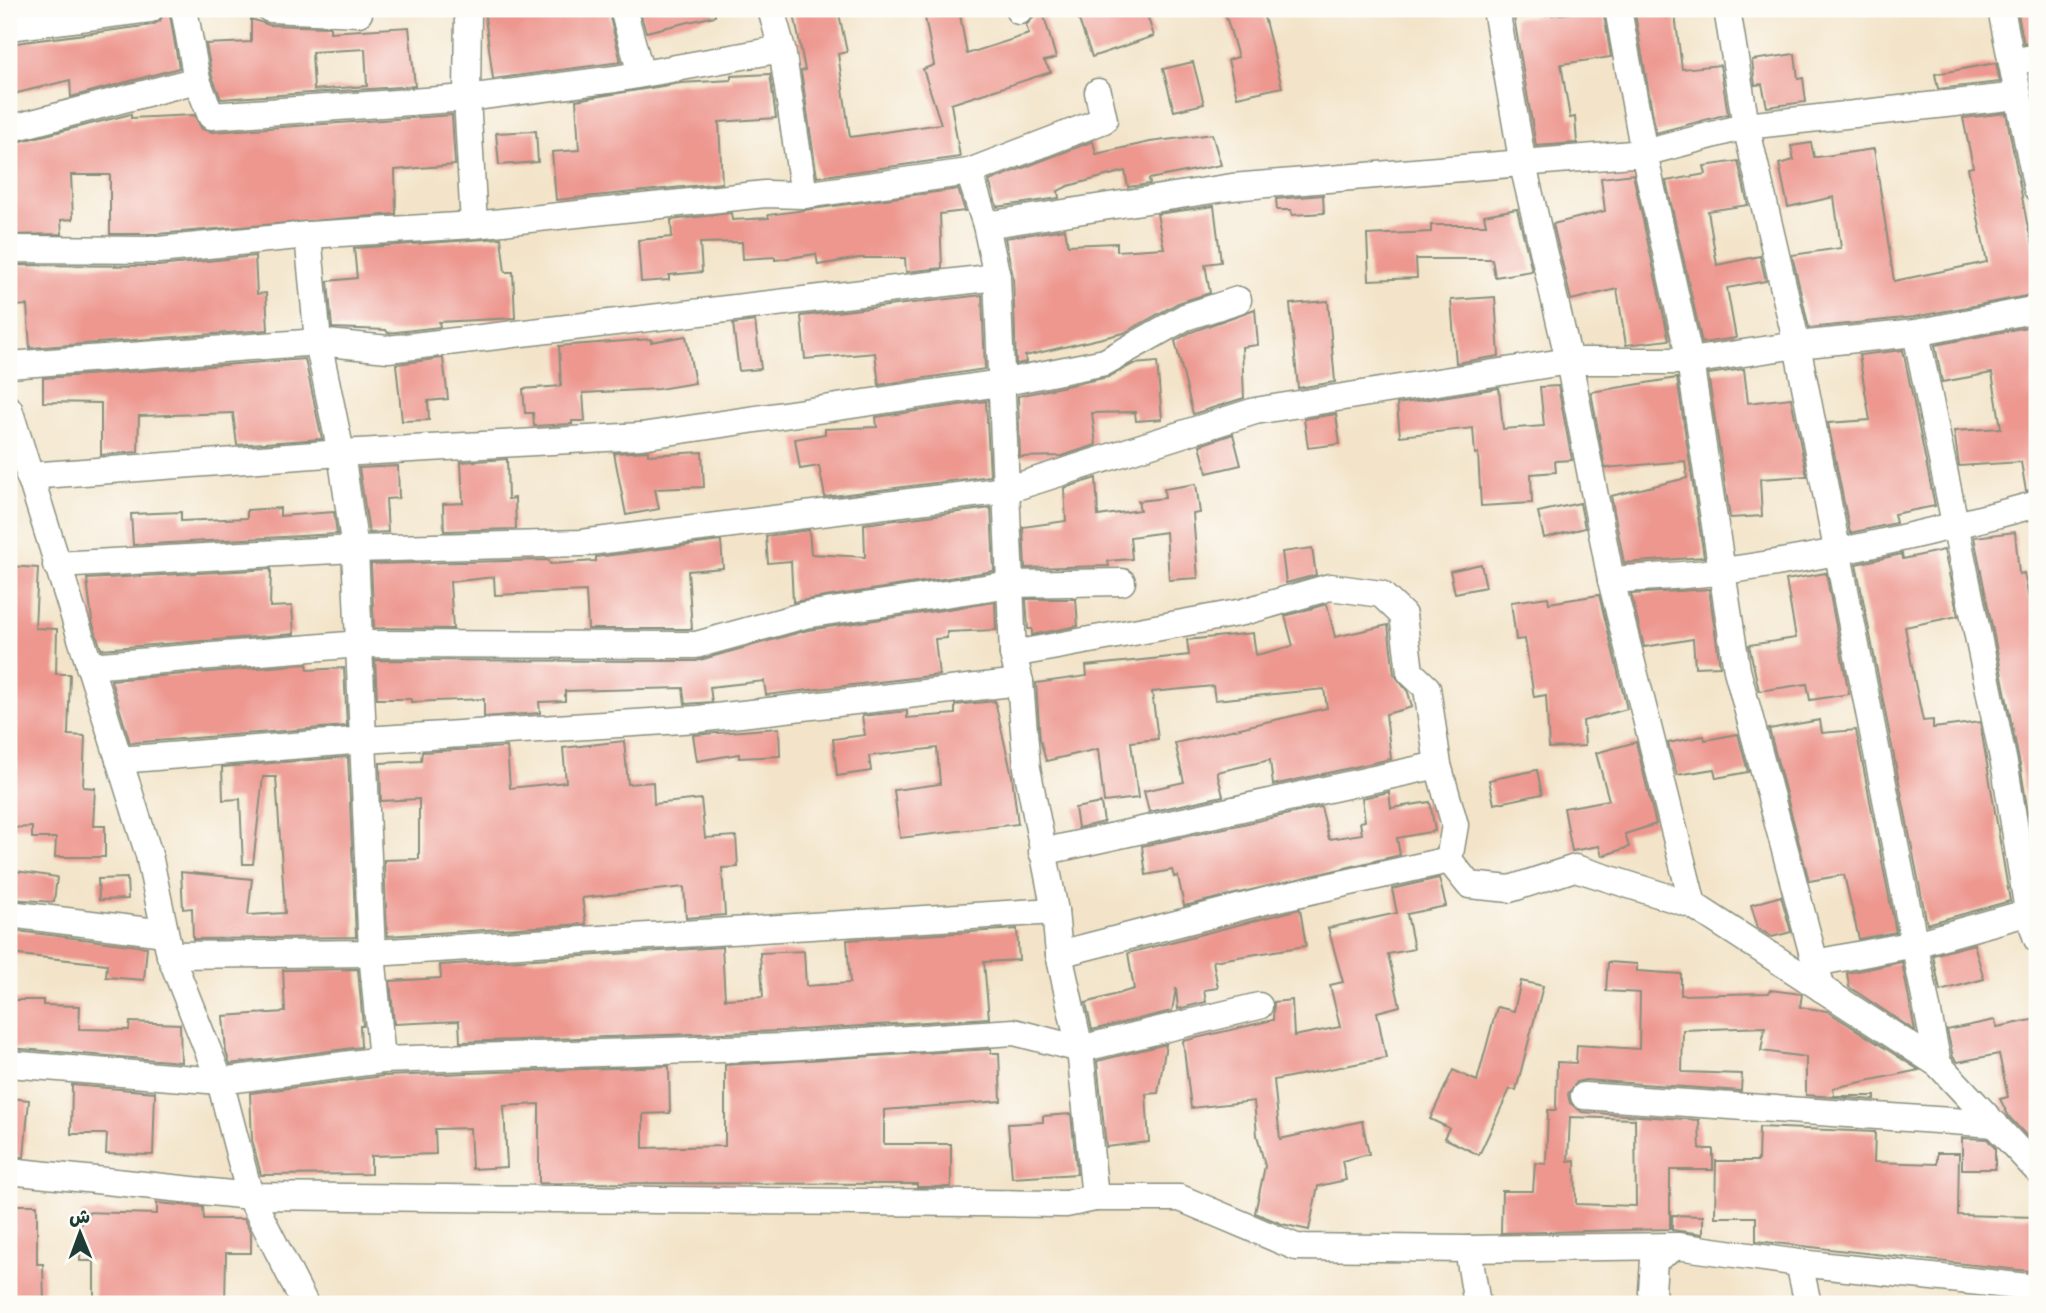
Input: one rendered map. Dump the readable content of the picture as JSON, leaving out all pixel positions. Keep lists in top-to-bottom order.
{
  "north": "top"
}
